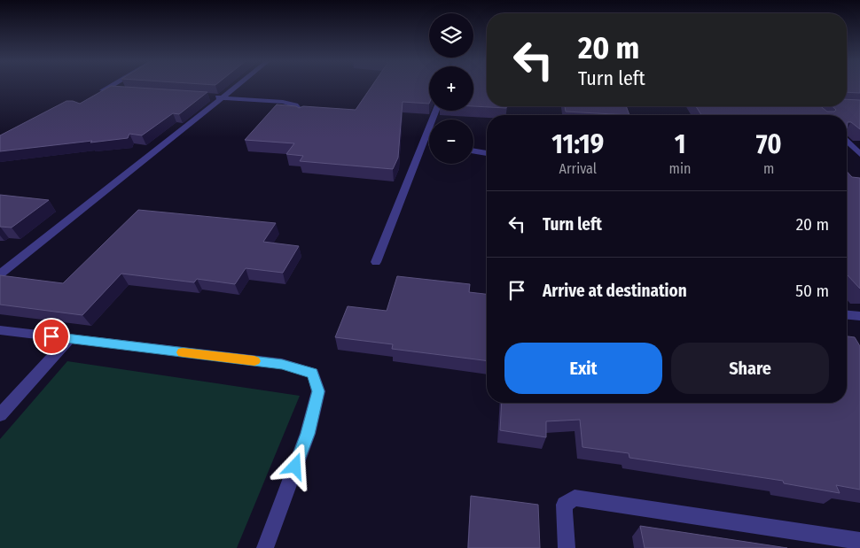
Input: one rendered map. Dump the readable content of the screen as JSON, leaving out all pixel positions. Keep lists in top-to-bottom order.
{
  "page": {
    "map_buttons": ["+", "−"],
    "turn": ["20 m", "Turn left"],
    "eta": [
      "11:19",
      "Arrival",
      "1",
      "min",
      "70",
      "m"
    ],
    "list": [
      {
        "name": "Turn left",
        "value": "20 m"
      },
      {
        "name": "Arrive at destination",
        "value": "50 m"
      }
    ],
    "buttons": ["Exit", "Share"]
  }
}
